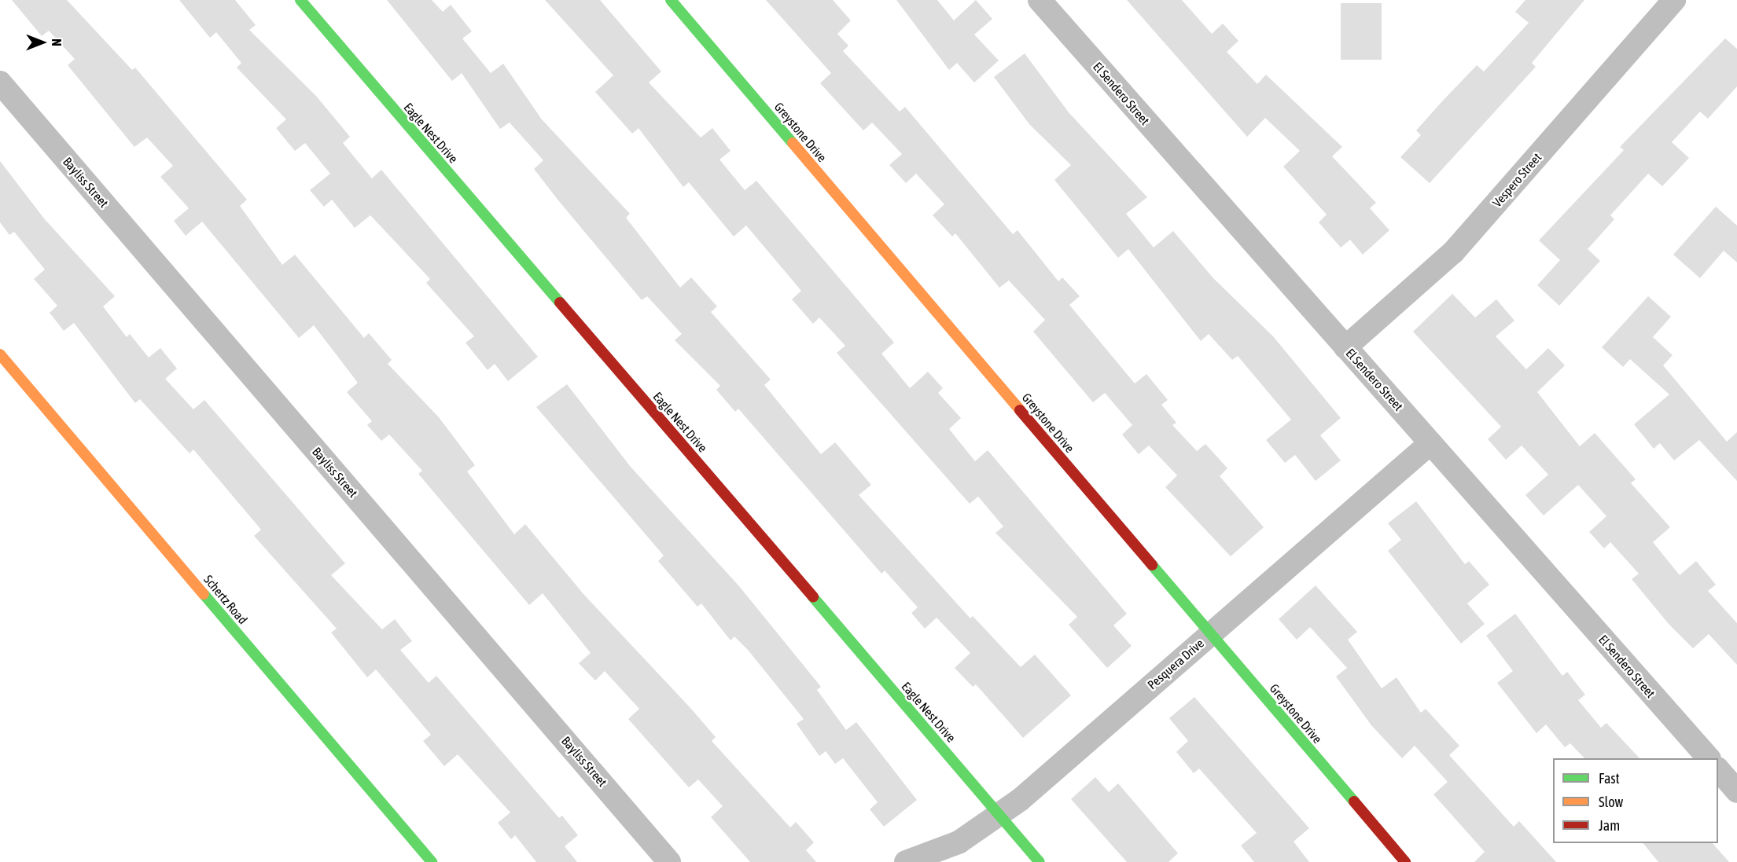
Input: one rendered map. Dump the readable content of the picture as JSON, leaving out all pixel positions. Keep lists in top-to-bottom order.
{
  "streets": {
    "street": [
      "El Sendero Street",
      "Greystone Drive",
      "Eagle Nest Drive",
      "Vespero Street",
      "Bayliss Street",
      "Schertz Road",
      "Pesquera Drive"
    ]
  },
  "crossings": [
    ["El Sendero Street", "Vespero Street"],
    ["El Sendero Street", "Pesquera Drive"],
    ["Greystone Drive", "Pesquera Drive"],
    ["Eagle Nest Drive", "Pesquera Drive"]
  ],
  "legend": ["Fast", "Slow", "Jam"],
  "north": "right"
}
